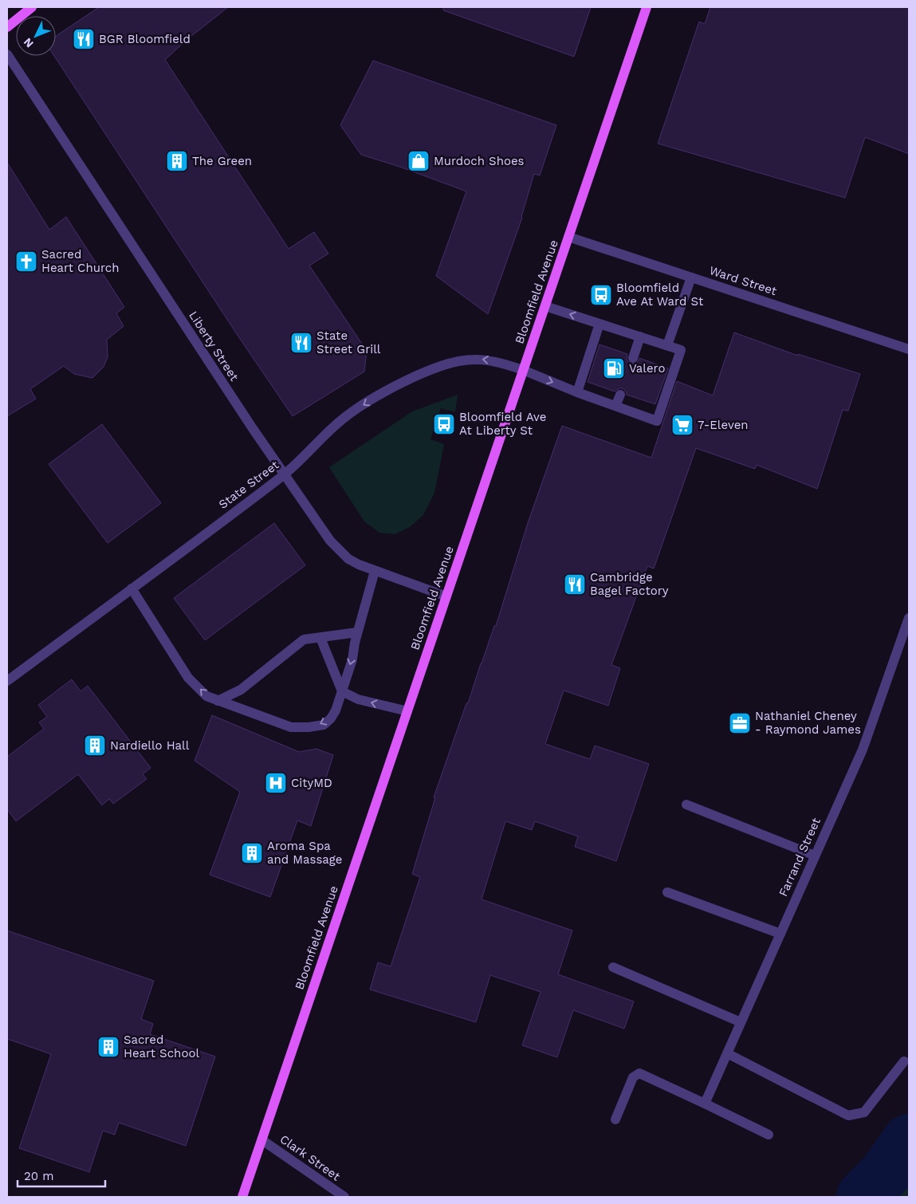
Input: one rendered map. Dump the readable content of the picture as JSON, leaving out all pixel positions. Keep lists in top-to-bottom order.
{
  "streets": {
    "main road": ["Bloomfield Avenue"],
    "street": [
      "Ward Street",
      "Liberty Street",
      "State Street",
      "Farrand Street",
      "Clark Street"
    ]
  },
  "crossings": [
    ["Ward Street", "Bloomfield Avenue"],
    ["Bloomfield Avenue", "Liberty Street"],
    ["Bloomfield Avenue", "State Street"],
    ["Bloomfield Avenue", "Clark Street"],
    ["Liberty Street", "State Street"]
  ],
  "places": {
    "restaurant": ["BGR Bloomfield", "State Street Grill", "Cambridge Bagel Factory"],
    "building": [
      "The Green",
      "Nardiello Hall",
      "Aroma Spa and Massage",
      "Sacred Heart School"
    ],
    "shop": ["Murdoch Shoes"],
    "church": ["Sacred Heart Church"],
    "bus stop": ["Bloomfield Ave At Ward St", "Bloomfield Ave At Liberty St"],
    "fuel station": ["Valero"],
    "supermarket": ["7-Eleven"],
    "office": ["Nathaniel Cheney - Raymond James"],
    "hospital": ["CityMD"]
  },
  "scale_bar": "20 m",
  "north": "bottom left"
}
